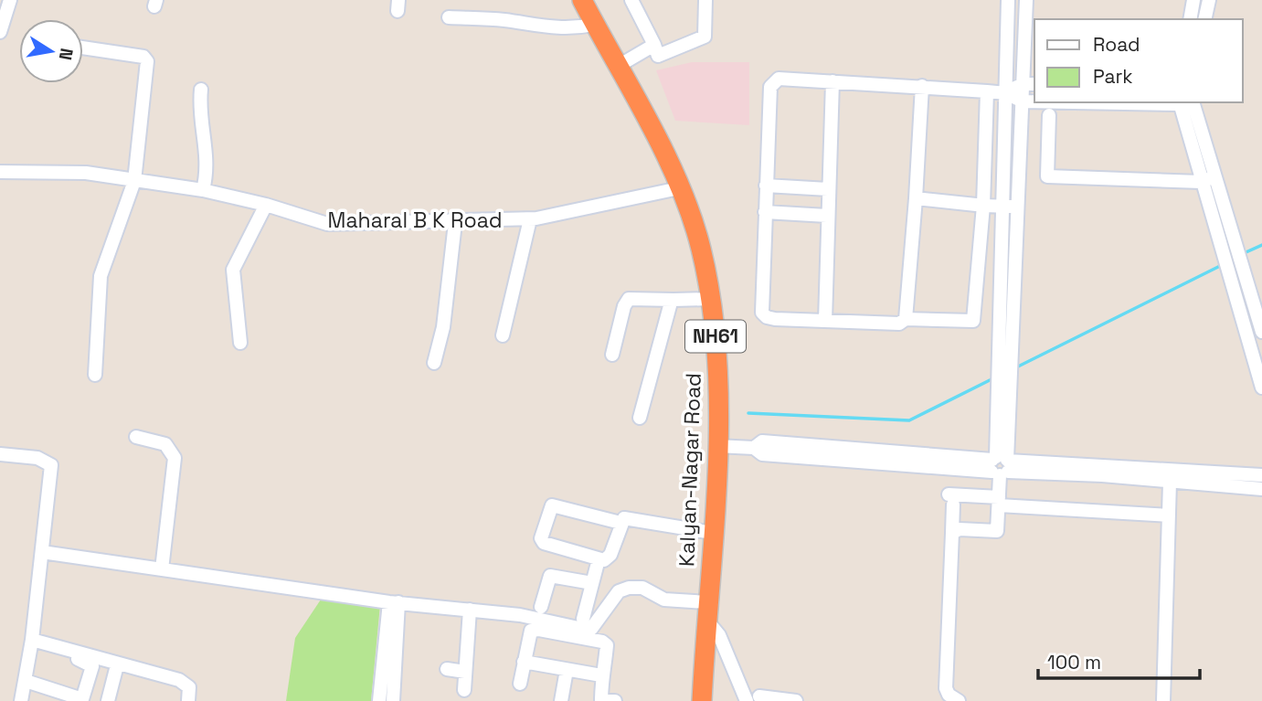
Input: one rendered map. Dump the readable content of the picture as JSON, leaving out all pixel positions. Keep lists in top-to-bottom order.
{
  "streets": {
    "highway": ["NH61", "Kalyan-Nagar Road"],
    "street": ["Maharal B K Road"]
  },
  "crossings": [
    ["Maharal B K Road", "Kalyan-Nagar Road"]
  ],
  "legend": ["Road", "Park"],
  "scale_bar": "100 m",
  "north": "right"
}
